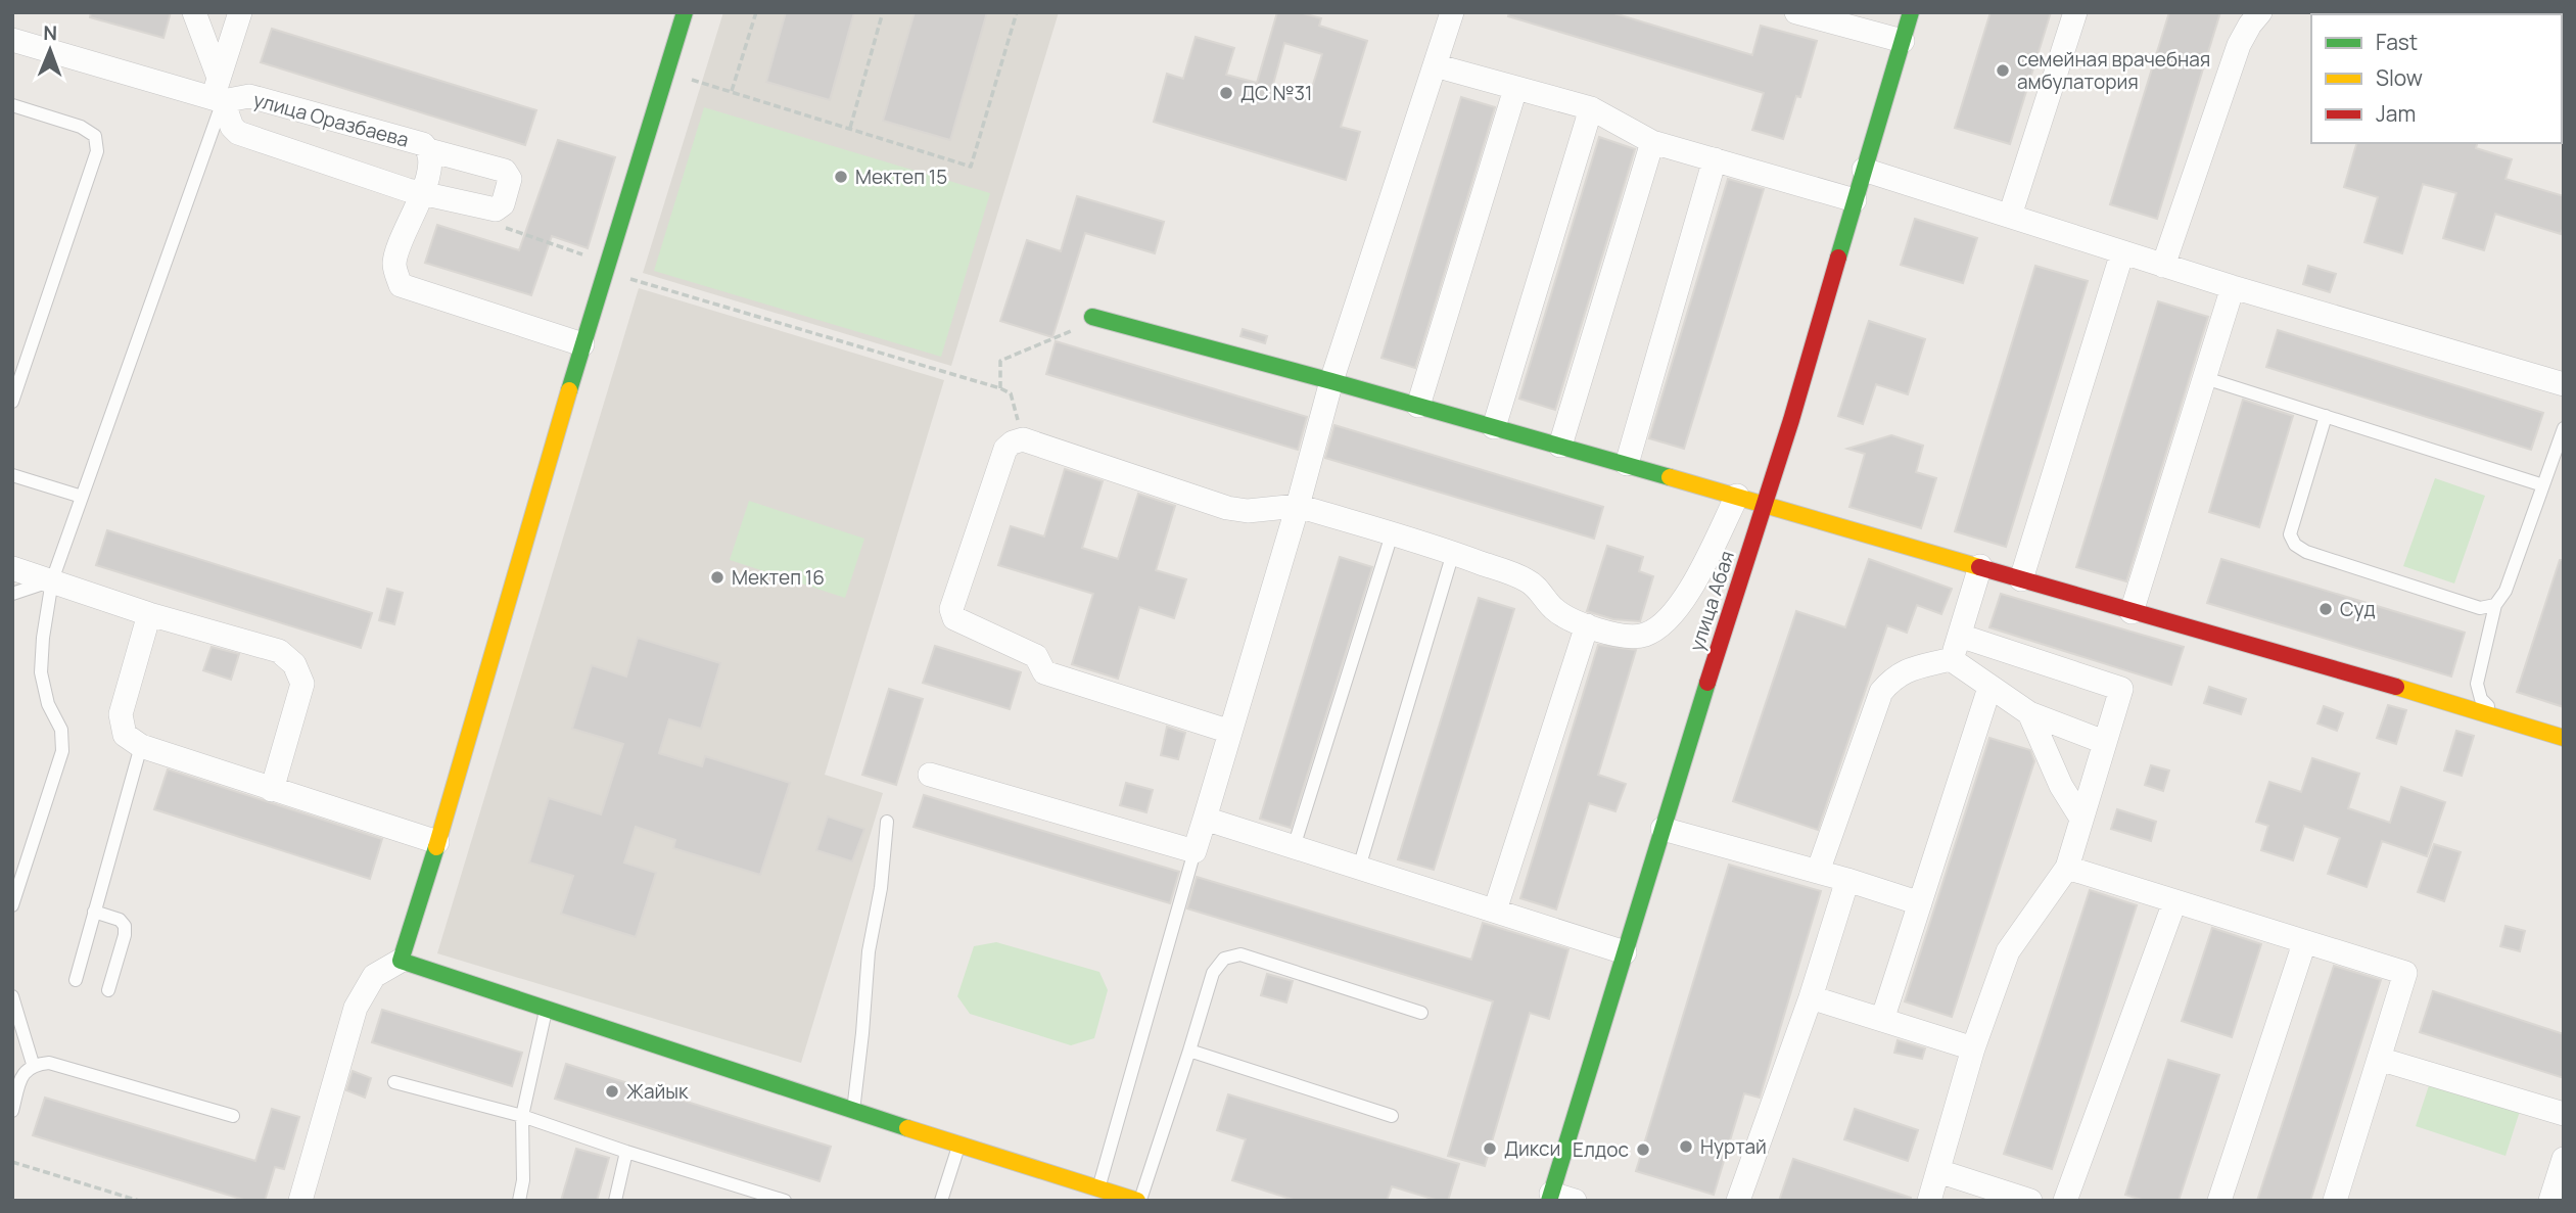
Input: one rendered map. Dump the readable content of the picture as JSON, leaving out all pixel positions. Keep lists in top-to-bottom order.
{
  "streets": {
    "street": ["улица Оразбаева", "улица Абая"]
  },
  "places": [
    "семейная врачебная амбулатория",
    "ДС №31",
    "Мектеп 15",
    "Мектеп 16",
    "Суд",
    "Жайык",
    "Нуртай",
    "Дикси",
    "Елдос"
  ],
  "legend": ["Fast", "Slow", "Jam"],
  "north": "top"
}
